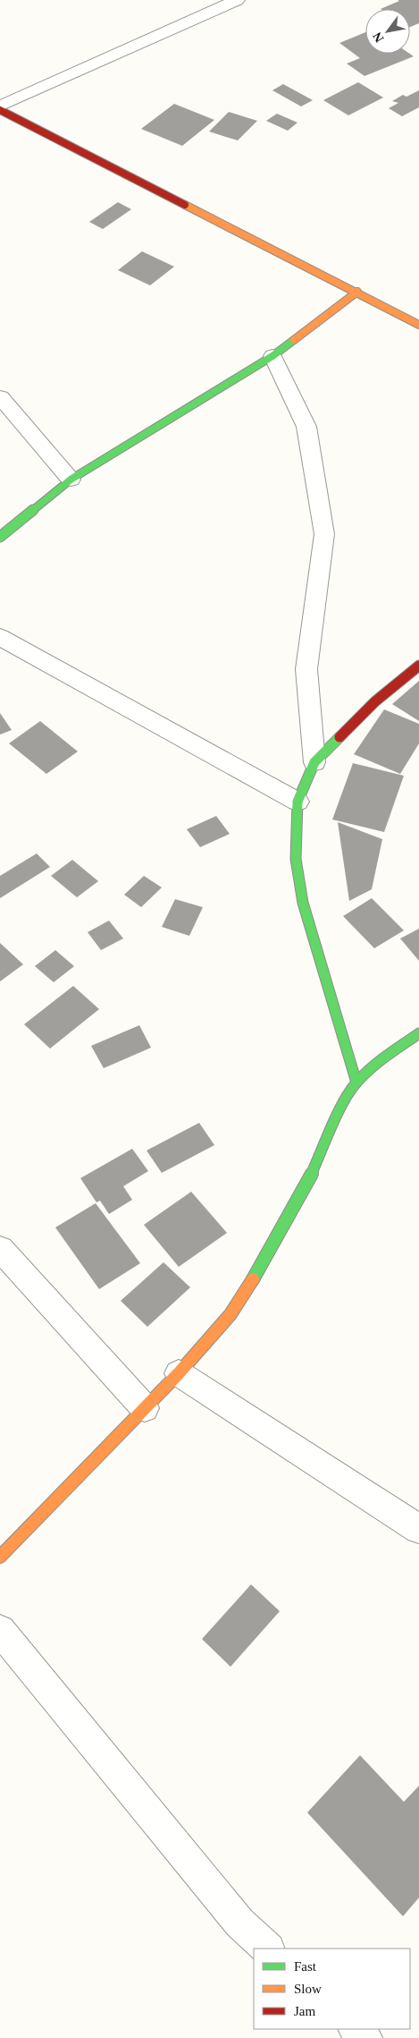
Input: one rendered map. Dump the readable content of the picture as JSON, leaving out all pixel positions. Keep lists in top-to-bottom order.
{
  "legend": ["Fast", "Slow", "Jam"],
  "north": "bottom left"
}
